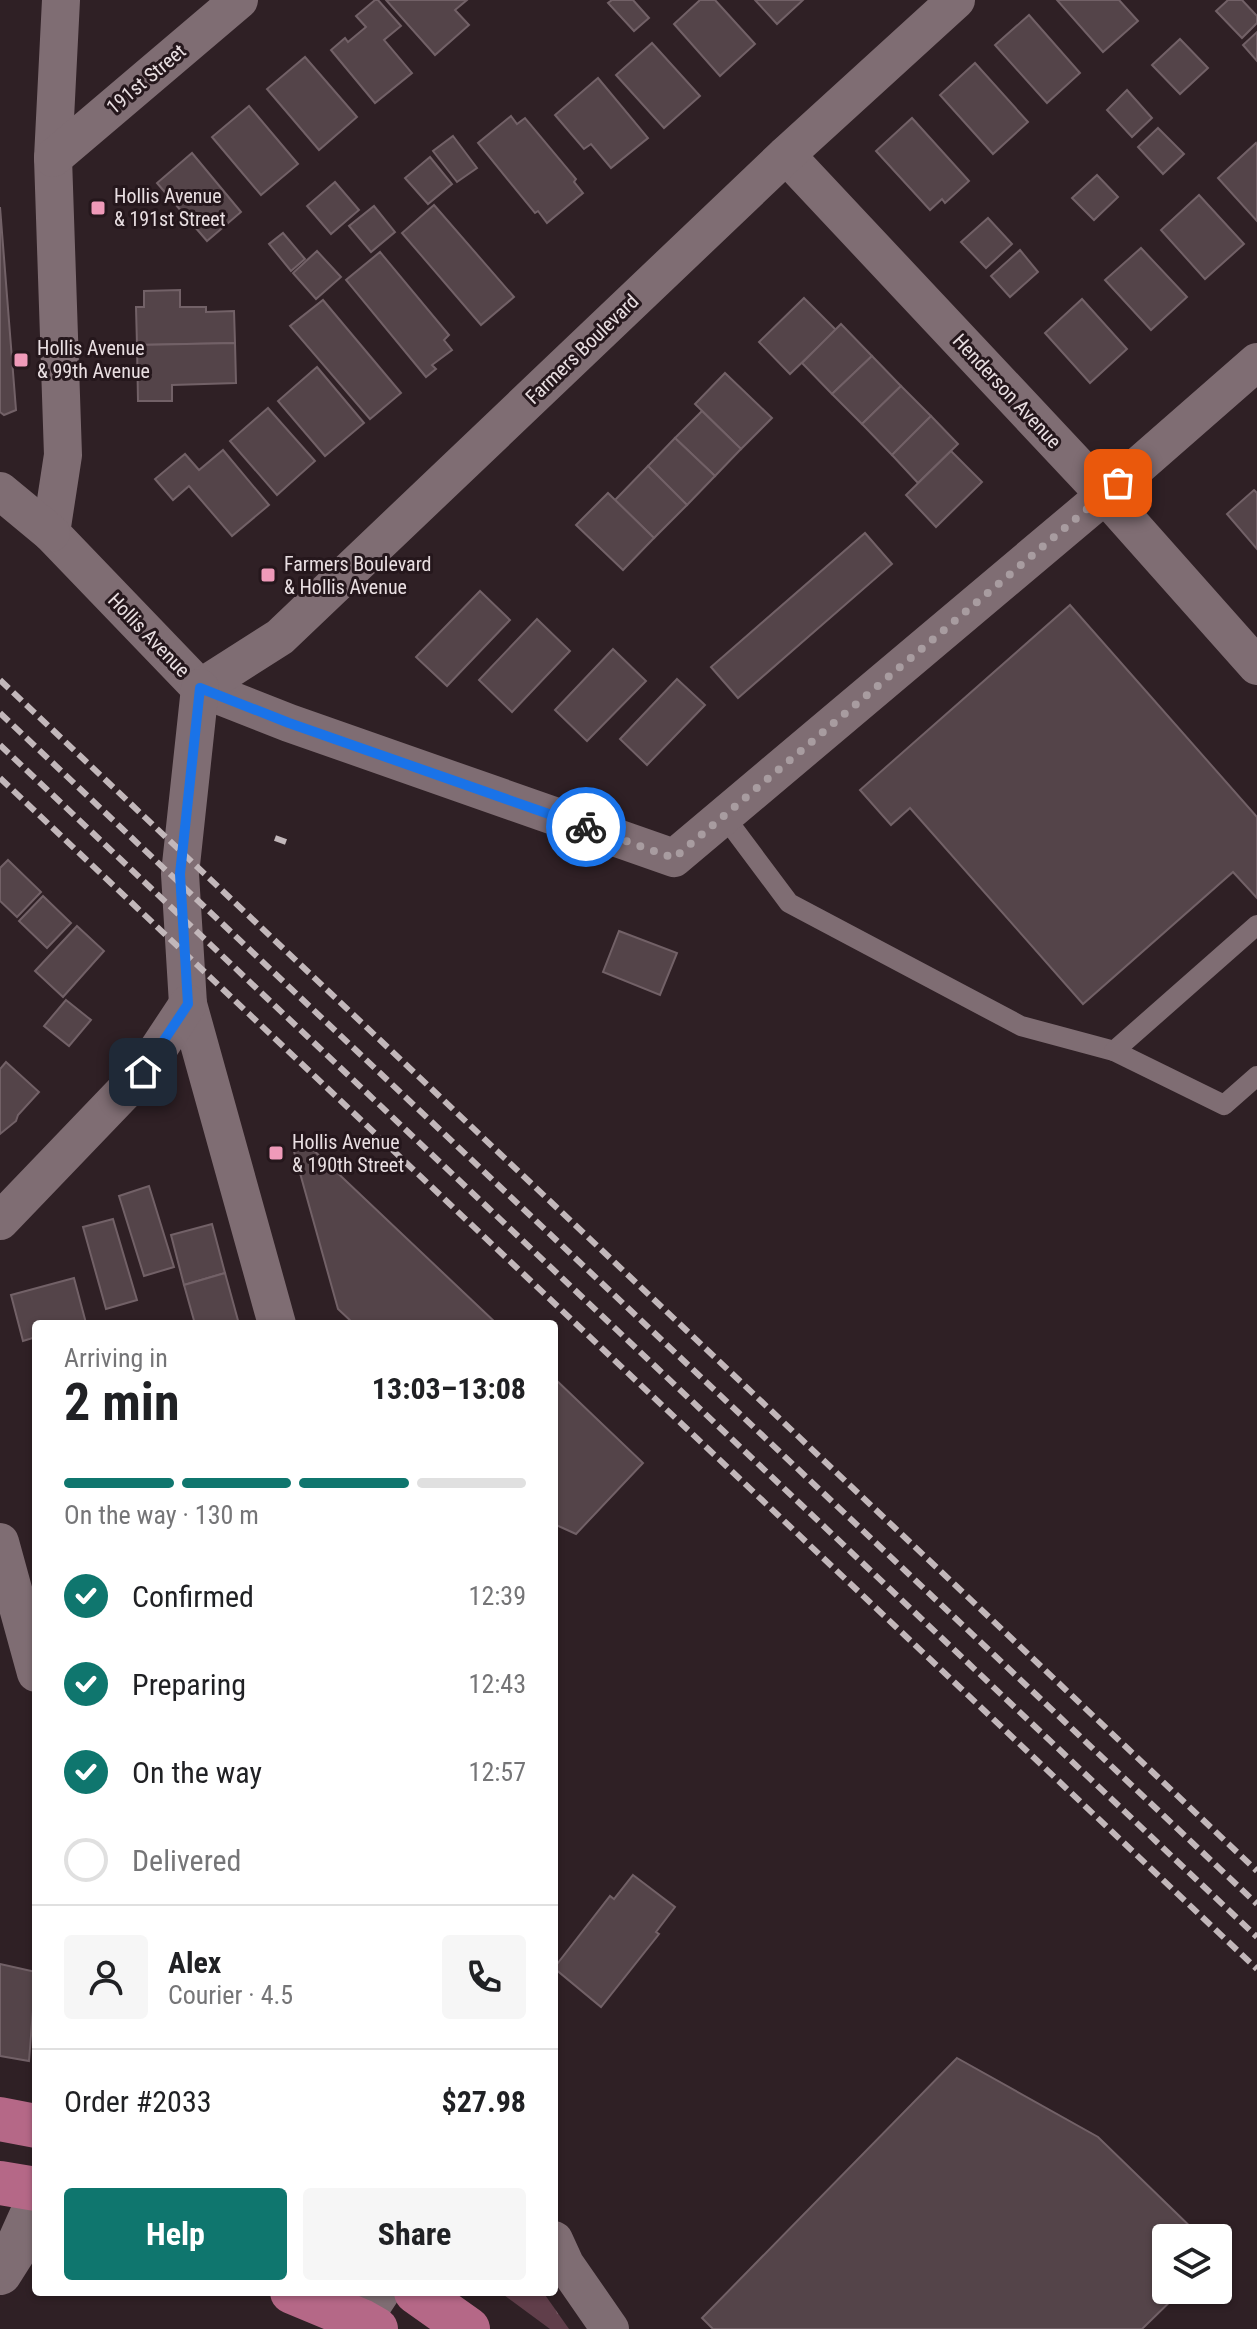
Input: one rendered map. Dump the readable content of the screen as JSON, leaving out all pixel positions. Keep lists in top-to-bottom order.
{
  "streets": {
    "street": [
      "191st Street",
      "Farmers Boulevard",
      "Henderson Avenue",
      "Hollis Avenue"
    ]
  },
  "crossings": [
    ["Farmers Boulevard", "Henderson Avenue"],
    ["Farmers Boulevard", "Hollis Avenue"]
  ],
  "places": {
    "transit": [
      "Hollis Avenue & 191st Street",
      "Hollis Avenue & 99th Avenue",
      "Farmers Boulevard & Hollis Avenue",
      "Hollis Avenue & 190th Street"
    ]
  },
  "page": {
    "heading": ["2 min", "Arriving in", "13:03–13:08"],
    "panel": [
      "Alex",
      "Courier · 4.5",
      "Order #2033",
      "$27.98"
    ],
    "bar": "On the way · 130 m",
    "list": [
      ["Confirmed", "12:39"],
      ["Preparing", "12:43"],
      ["On the way", "12:57"],
      "Delivered"
    ],
    "buttons": ["Help", "Share"]
  }
}
